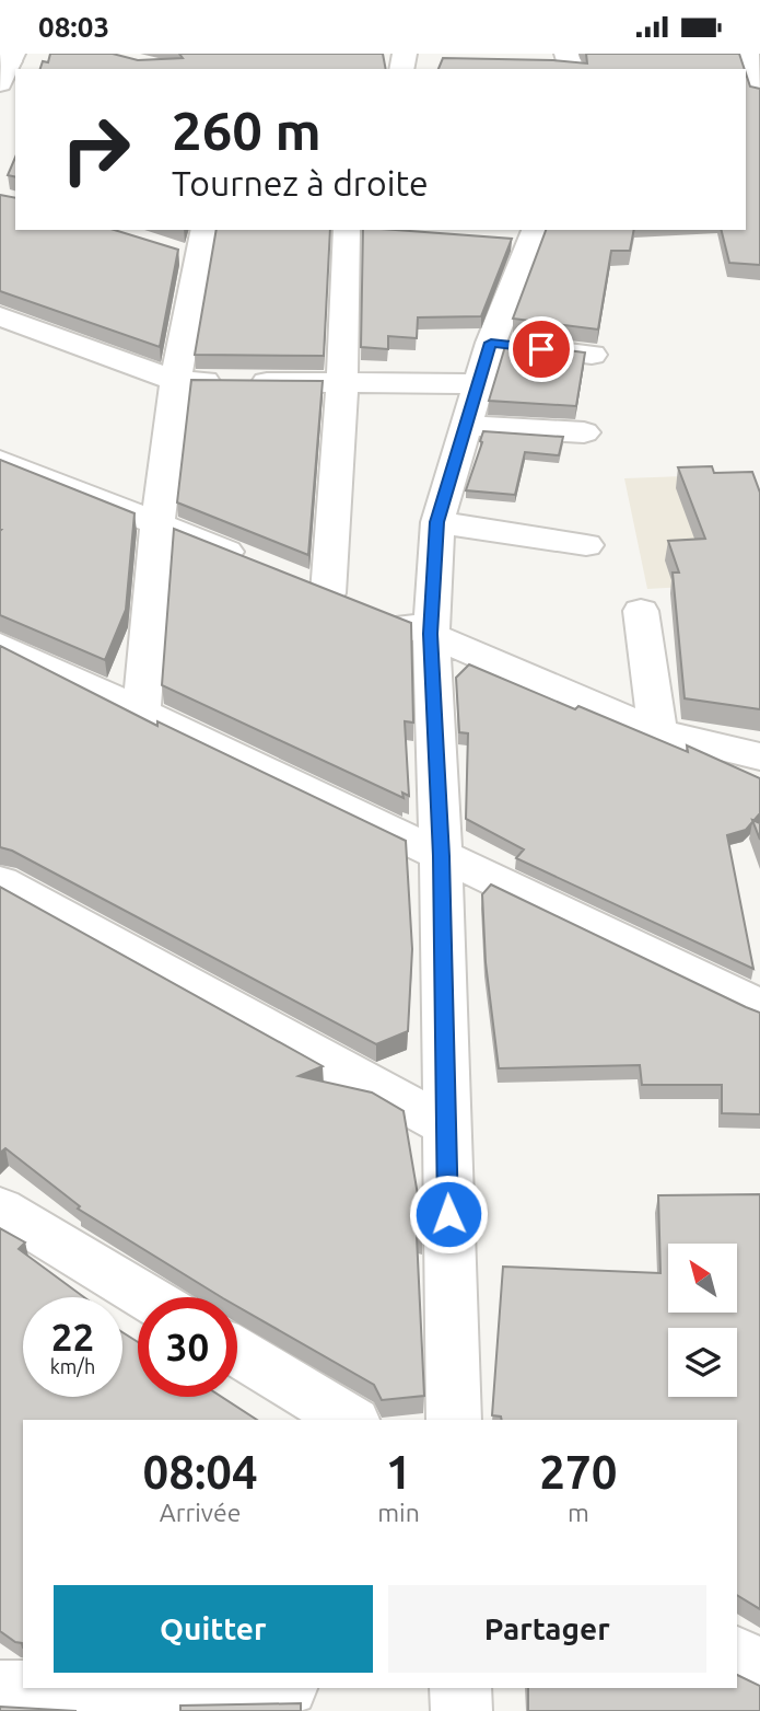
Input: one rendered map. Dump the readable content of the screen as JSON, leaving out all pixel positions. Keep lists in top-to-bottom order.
{
  "north": "top left",
  "page": {
    "status": "08:03",
    "turn": ["260 m", "Tournez à droite"],
    "speed": "22 km/h",
    "limit": "30",
    "eta": [
      "08:04",
      "Arrivée",
      "1",
      "min",
      "270",
      "m"
    ],
    "buttons": ["Quitter", "Partager"]
  }
}
